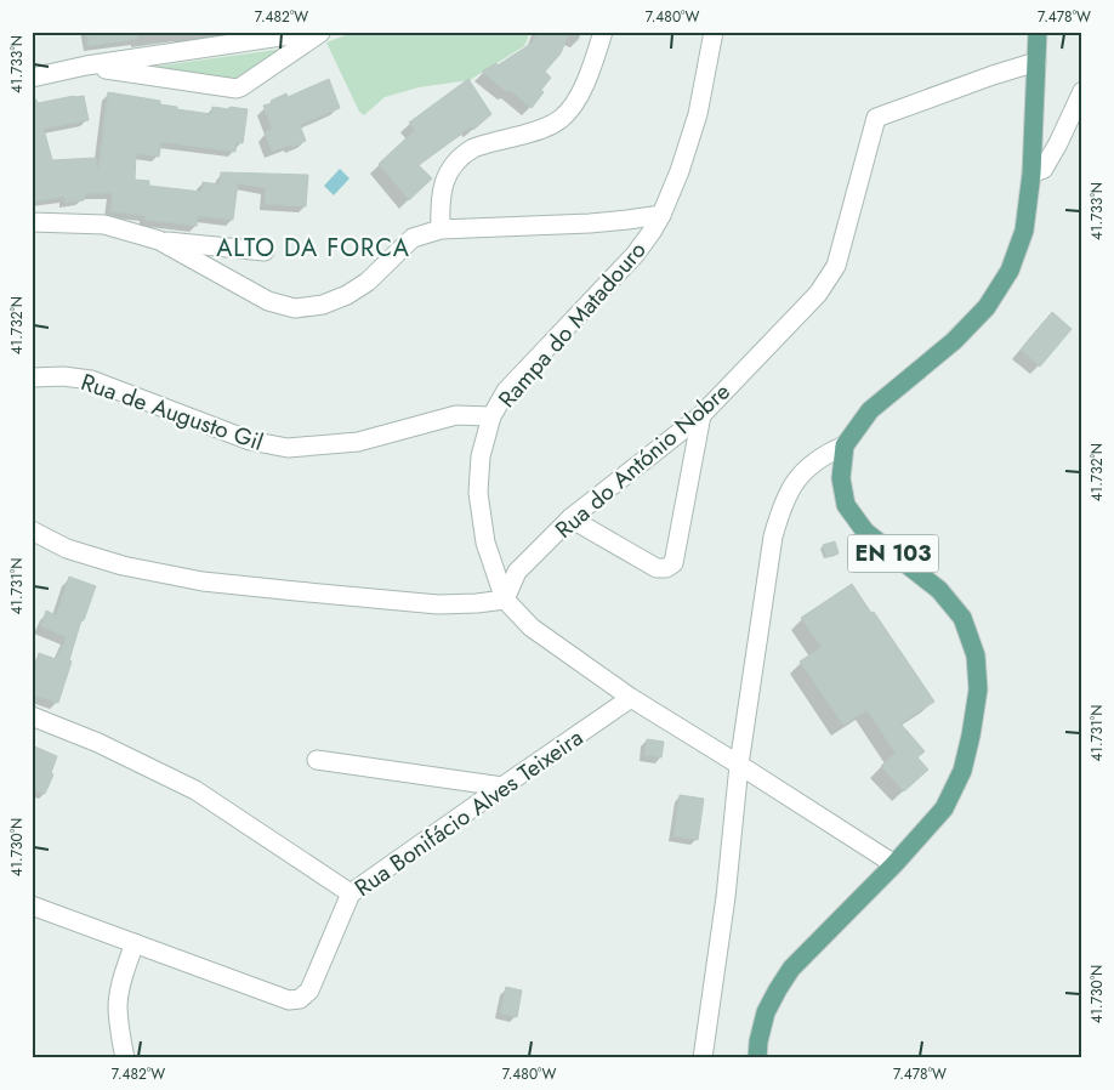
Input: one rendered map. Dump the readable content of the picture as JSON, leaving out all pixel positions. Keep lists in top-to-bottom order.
{
  "streets": {
    "main road": ["EN 103"],
    "street": [
      "Rampa do Matadouro",
      "Rua de Augusto Gil",
      "Rua do António Nobre",
      "Rua Bonifácio Alves Teixeira"
    ]
  },
  "crossings": [
    ["Rampa do Matadouro", "Rua de Augusto Gil"],
    ["Rampa do Matadouro", "Rua do António Nobre"],
    ["Rampa do Matadouro", "EN 103"],
    ["Rampa do Matadouro", "Rua Bonifácio Alves Teixeira"],
    ["Rua do António Nobre", "EN 103"]
  ],
  "districts": ["ALTO DA FORCA"],
  "coordinates": [
    "7.482°W",
    "7.480°W",
    "7.478°W",
    "41.733°N",
    "41.732°N",
    "41.731°N",
    "41.730°N"
  ]
}
